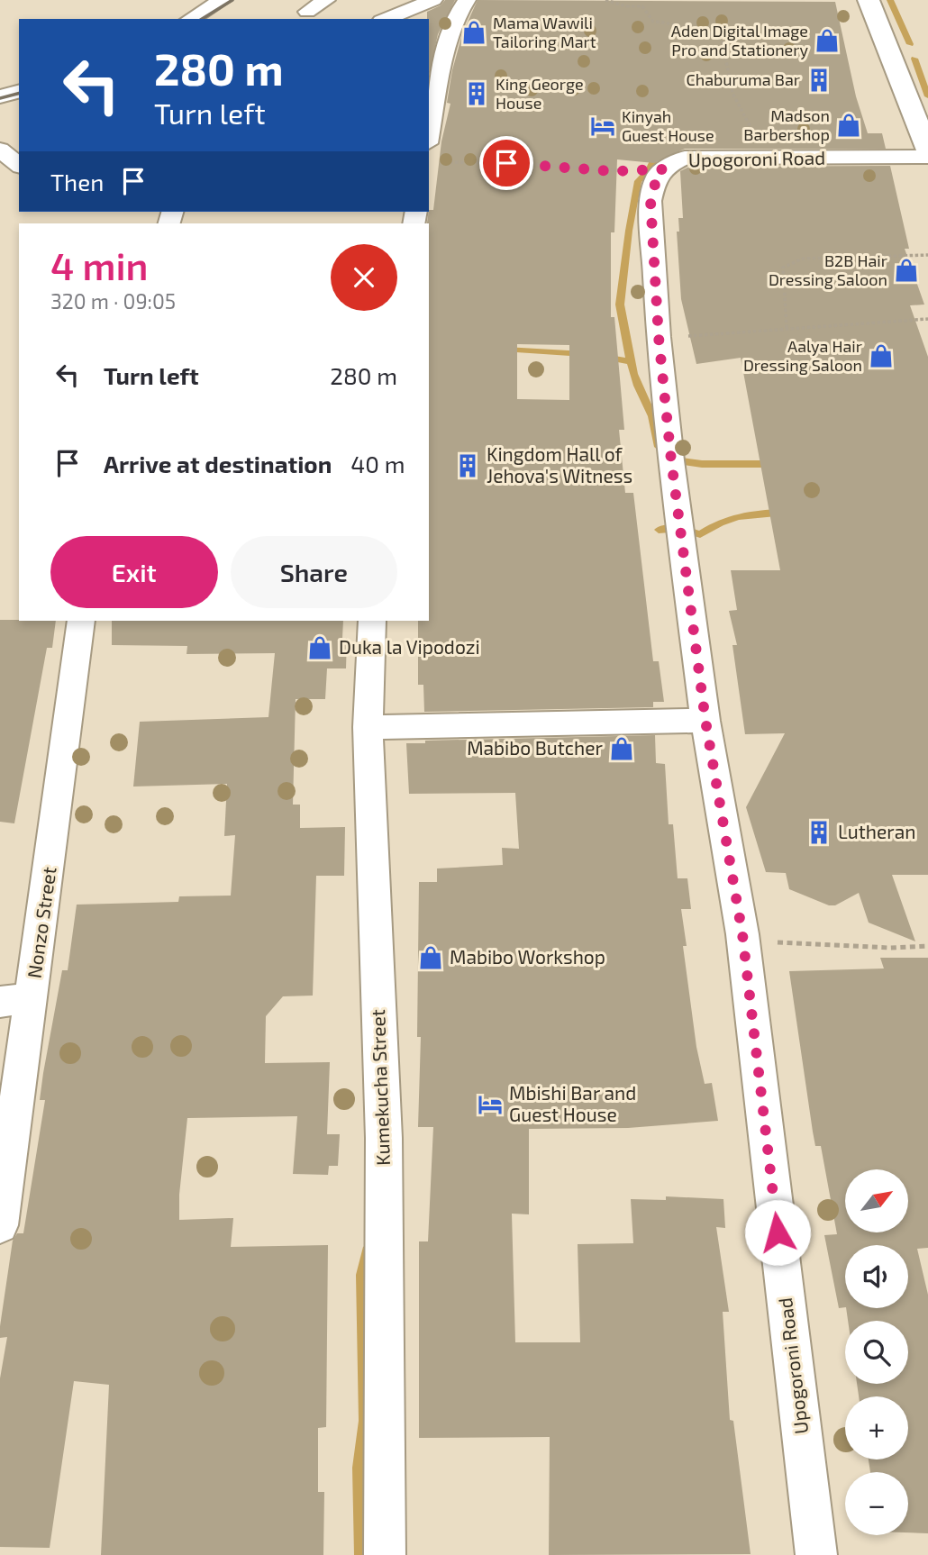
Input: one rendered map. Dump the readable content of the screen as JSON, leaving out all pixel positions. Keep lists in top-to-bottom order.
{
  "streets": {
    "street": ["Upogoroni Road", "Nonzo Street", "Kumekucha Street"]
  },
  "places": {
    "shop": [
      "Mama Wawili Tailoring Mart",
      "Aden Digital Image Pro and Stationery",
      "Madson Barbershop",
      "B2B Hair Dressing Saloon",
      "Aalya Hair Dressing Saloon",
      "Duka la Vipodozi",
      "Mabibo Butcher",
      "Mabibo Workshop"
    ],
    "building": [
      "Chaburuma Bar",
      "King George House",
      "Kingdom Hall of Jehova's Witness",
      "Lutheran"
    ],
    "hotel": ["Kinyah Guest House", "Mbishi Bar and Guest House"]
  },
  "north": "top right",
  "page": {
    "turn": ["280 m", "Turn left"],
    "then": "Then",
    "heading": ["4 min", "320 m · 09:05"],
    "list": [
      {
        "name": "Turn left",
        "value": "280 m"
      },
      {
        "name": "Arrive at destination",
        "value": "40 m"
      }
    ],
    "buttons": ["Exit", "Share"],
    "map_buttons": ["+", "−"]
  }
}
